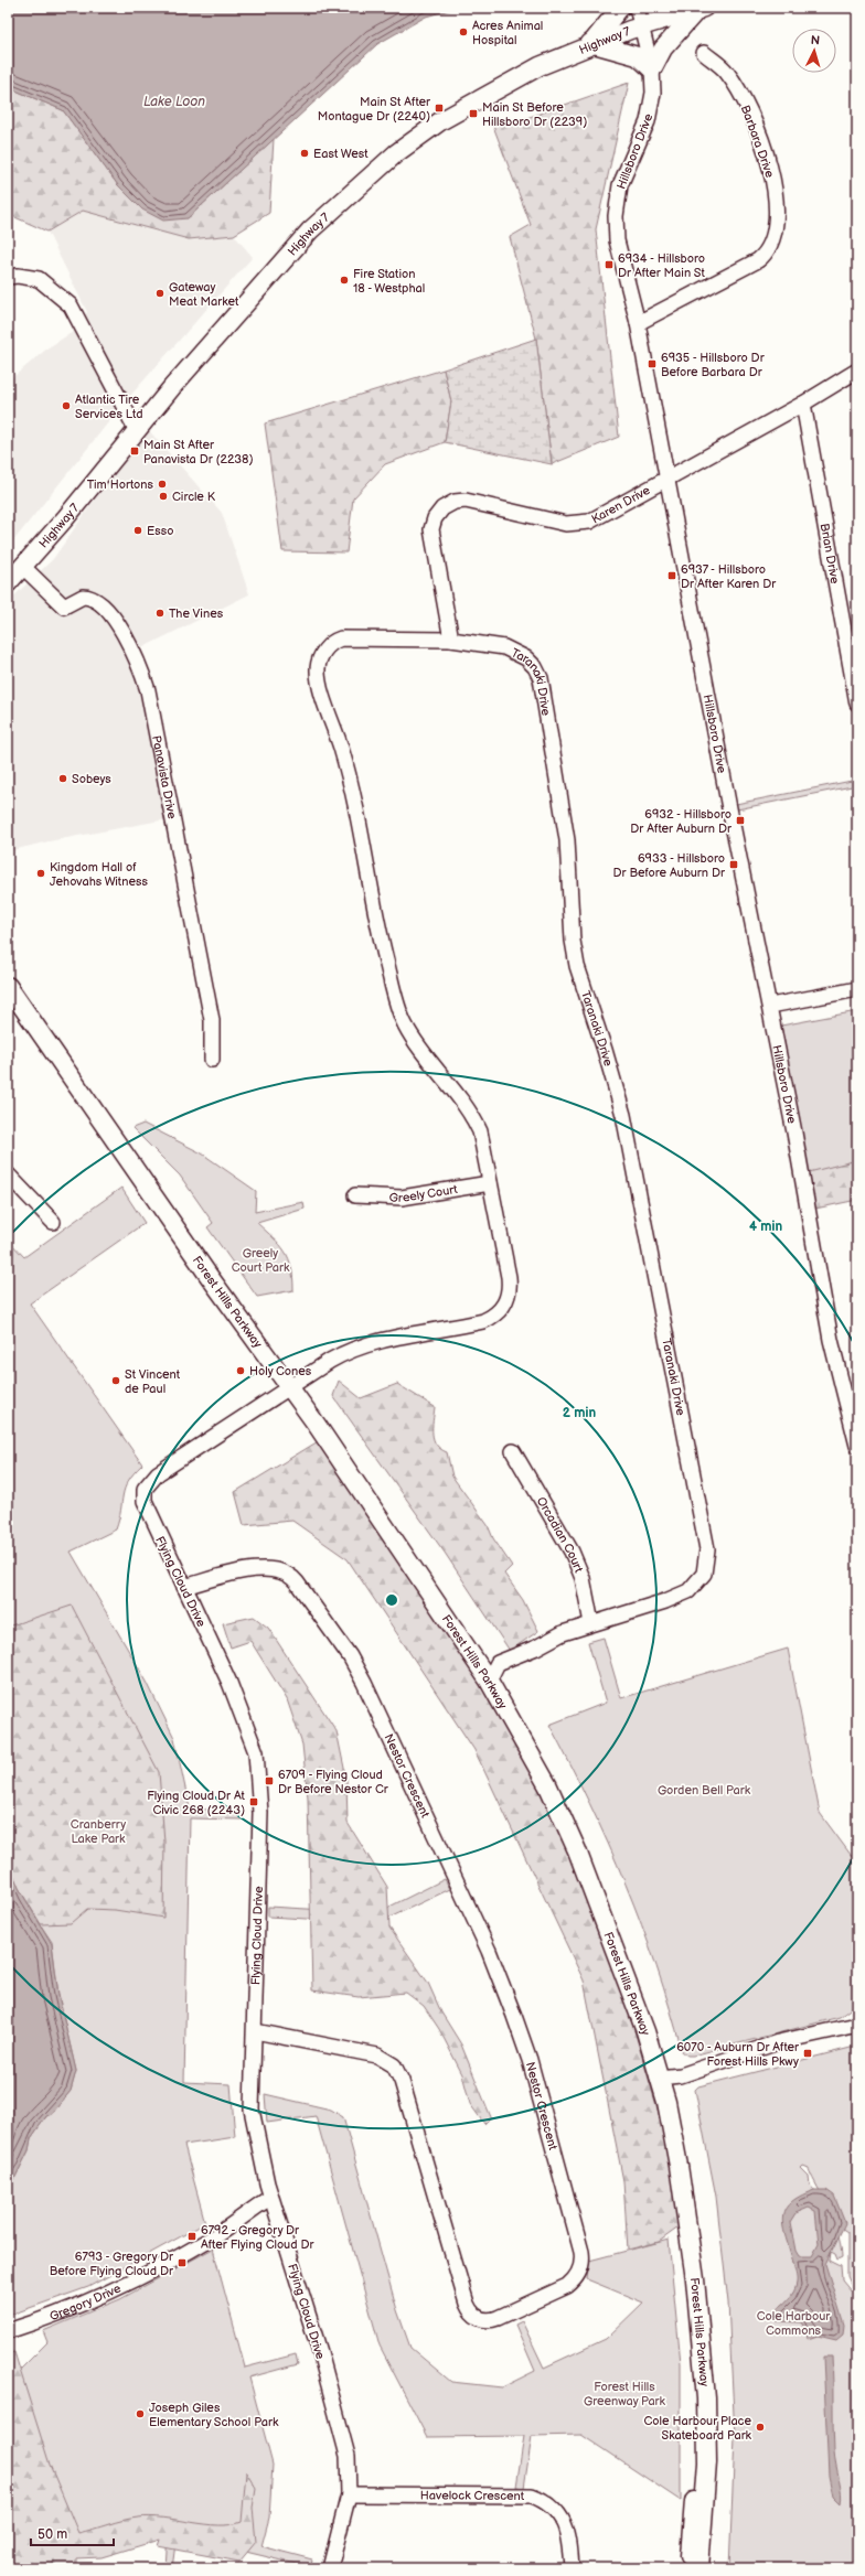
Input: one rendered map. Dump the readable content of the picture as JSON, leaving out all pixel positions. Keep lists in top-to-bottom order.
{
  "streets": {
    "main road": ["Highway 7", "Forest Hills Parkway"],
    "street": [
      "Barbara Drive",
      "Hillsboro Drive",
      "Karen Drive",
      "Brian Drive",
      "Taranaki Drive",
      "Panavista Drive",
      "Greely Court",
      "Orcadian Court",
      "Flying Cloud Drive",
      "Nestor Crescent",
      "Gregory Drive",
      "Havelock Crescent"
    ]
  },
  "crossings": [
    ["Highway 7", "Hillsboro Drive"],
    ["Highway 7", "Panavista Drive"],
    ["Barbara Drive", "Hillsboro Drive"],
    ["Hillsboro Drive", "Karen Drive"],
    ["Karen Drive", "Brian Drive"],
    ["Karen Drive", "Taranaki Drive"],
    ["Taranaki Drive", "Greely Court"],
    ["Taranaki Drive", "Forest Hills Parkway"],
    ["Taranaki Drive", "Orcadian Court"],
    ["Taranaki Drive", "Flying Cloud Drive"],
    ["Forest Hills Parkway", "Flying Cloud Drive"],
    ["Flying Cloud Drive", "Nestor Crescent"],
    ["Flying Cloud Drive", "Gregory Drive"],
    ["Flying Cloud Drive", "Havelock Crescent"]
  ],
  "water": ["Lake Loon"],
  "parks": [
    "Greely Court Park",
    "Gorden Bell Park",
    "Cranberry Lake Park",
    "Cole Harbour Commons",
    "Forest Hills Greenway Park"
  ],
  "places": {
    "other": [
      "Acres Animal Hospital",
      "East West",
      "Fire Station 18 - Westphal",
      "Gateway Meat Market",
      "Atlantic Tire Services Ltd",
      "Tim Hortons",
      "Circle K",
      "Esso",
      "The Vines",
      "Sobeys",
      "Kingdom Hall of Jehovahs Witness",
      "Holy Cones",
      "St Vincent de Paul",
      "Joseph Giles Elementary School Park",
      "Cole Harbour Place Skateboard Park"
    ],
    "transit": [
      "Main St After Montague Dr (2240)",
      "Main St Before Hillsboro Dr (2239)",
      "6934 - Hillsboro Dr After Main St",
      "6935 - Hillsboro Dr Before Barbara Dr",
      "Main St After Panavista Dr (2238)",
      "6937 - Hillsboro Dr After Karen Dr",
      "6932 - Hillsboro Dr After Auburn Dr",
      "6933 - Hillsboro Dr Before Auburn Dr",
      "6709 - Flying Cloud Dr Before Nestor Cr",
      "Flying Cloud Dr At Civic 268 (2243)",
      "6070 - Auburn Dr After Forest Hills Pkwy",
      "6792 - Gregory Dr After Flying Cloud Dr",
      "6793 - Gregory Dr Before Flying Cloud Dr"
    ]
  },
  "scale_bar": "50 m",
  "north": "top",
  "rings": ["4 min", "2 min"]
}
